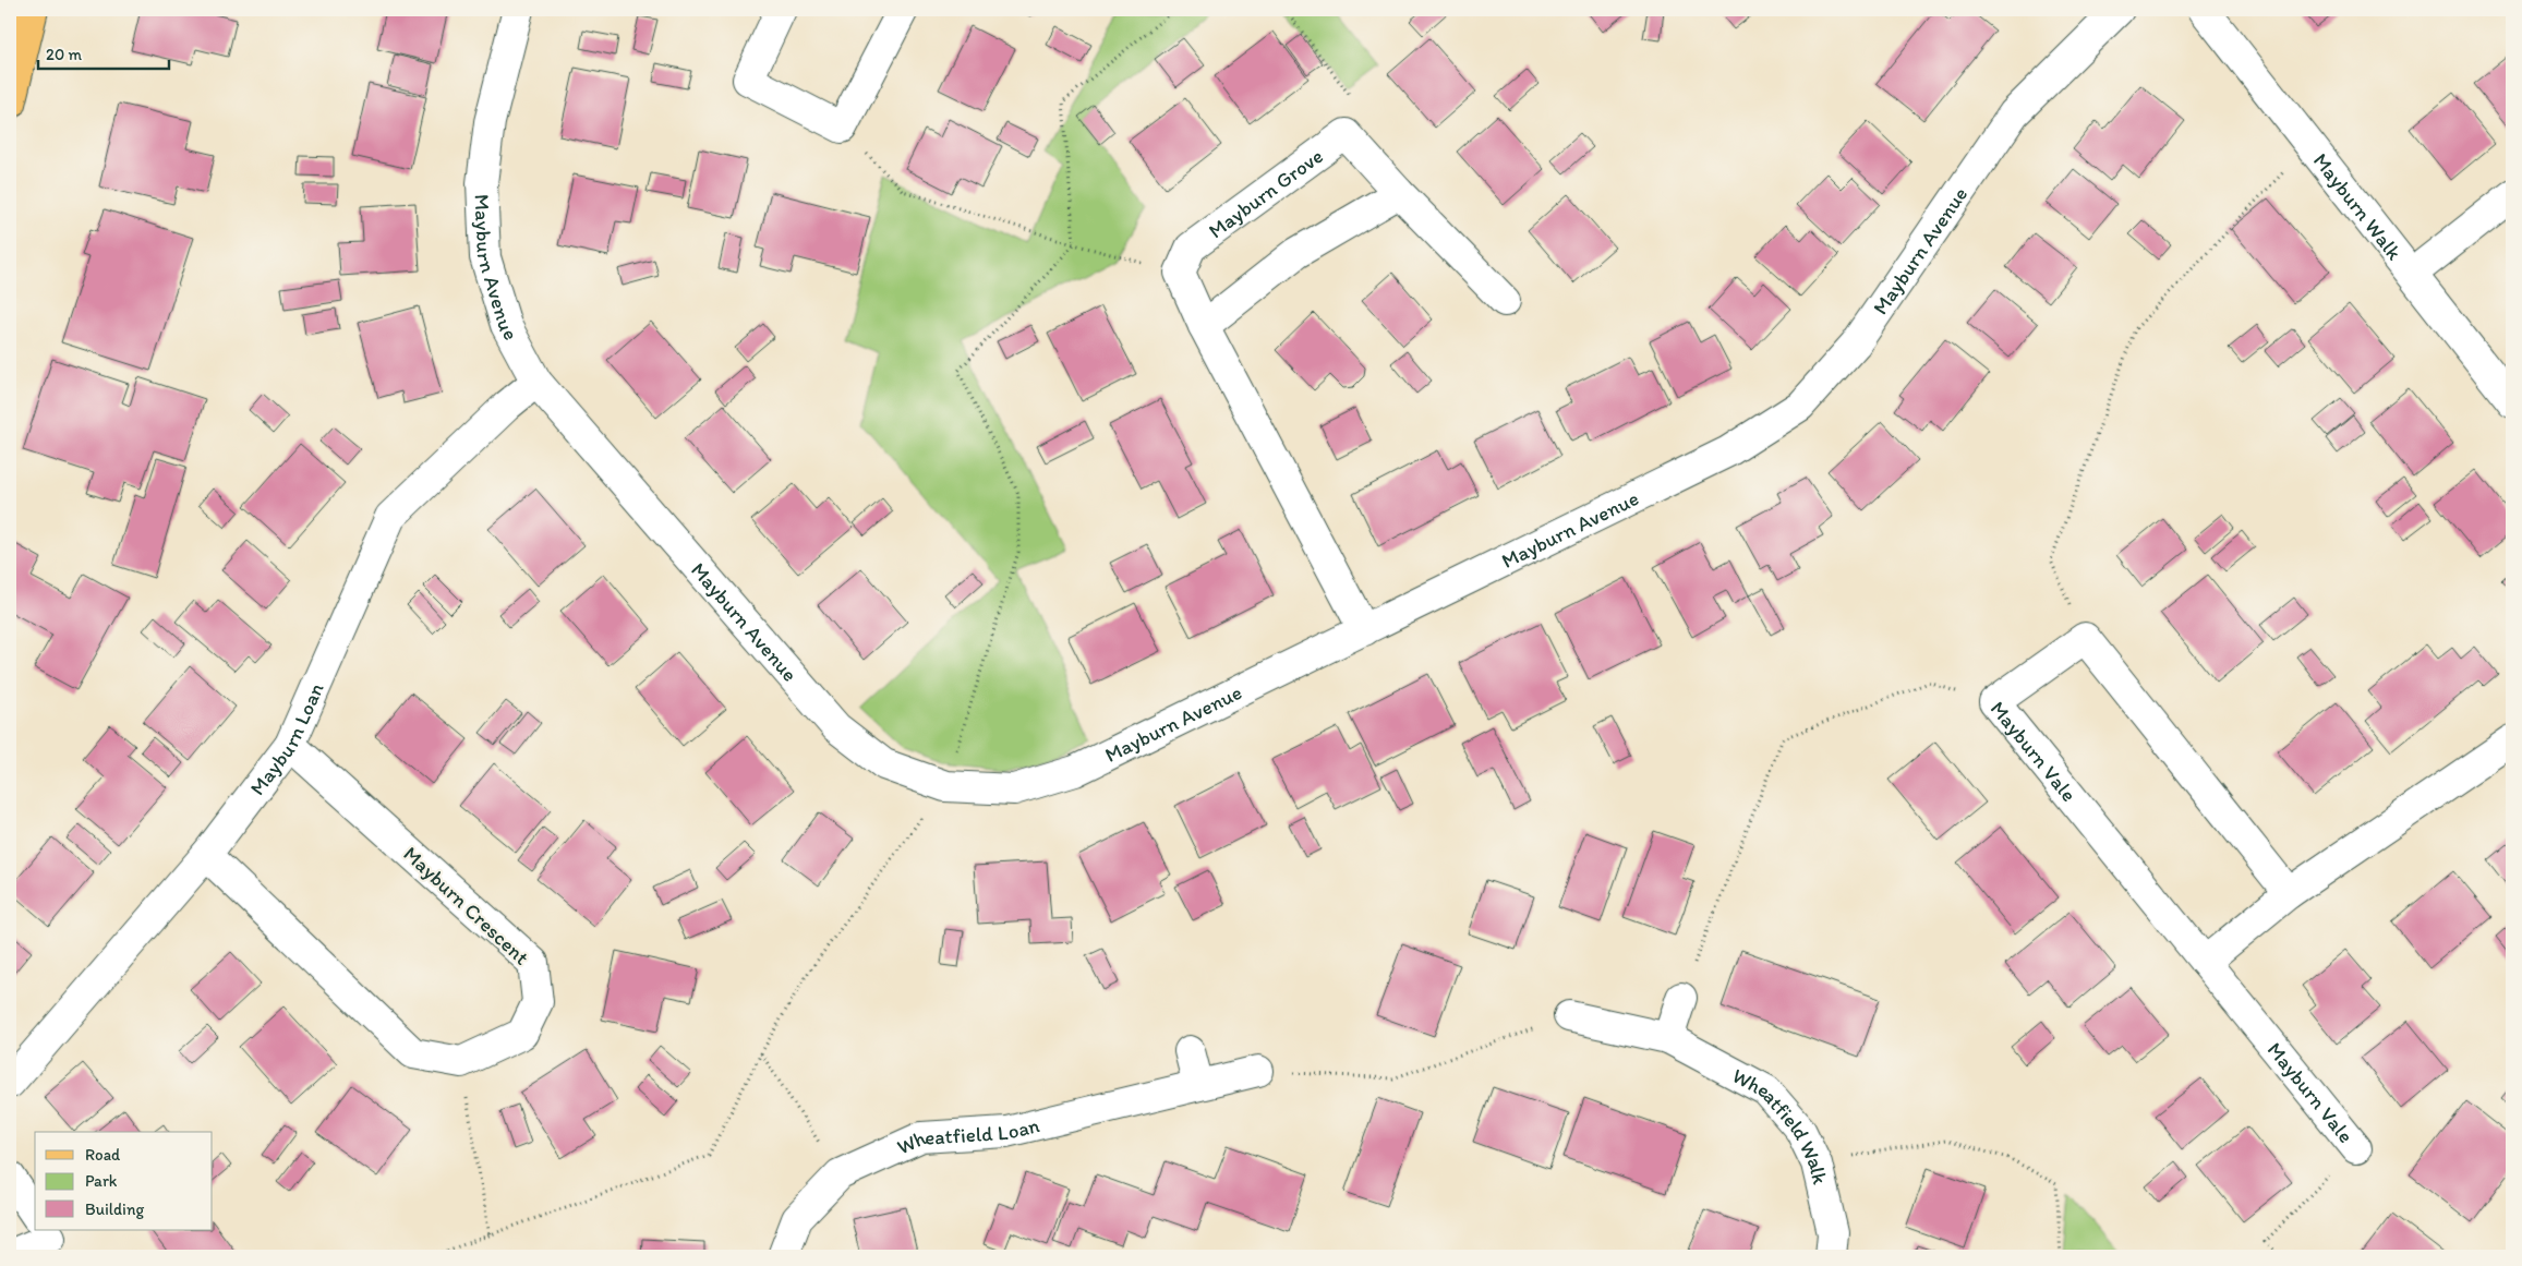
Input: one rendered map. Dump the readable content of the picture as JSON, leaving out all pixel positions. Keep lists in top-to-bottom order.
{
  "streets": {
    "street": [
      "Mayburn Grove",
      "Mayburn Walk",
      "Mayburn Avenue",
      "Mayburn Loan",
      "Mayburn Vale",
      "Mayburn Crescent",
      "Wheatfield Walk",
      "Wheatfield Loan"
    ]
  },
  "crossings": [
    ["Mayburn Grove", "Mayburn Avenue"],
    ["Mayburn Avenue", "Mayburn Loan"],
    ["Mayburn Loan", "Mayburn Crescent"]
  ],
  "legend": ["Road", "Park", "Building"],
  "scale_bar": "20 m"
}
